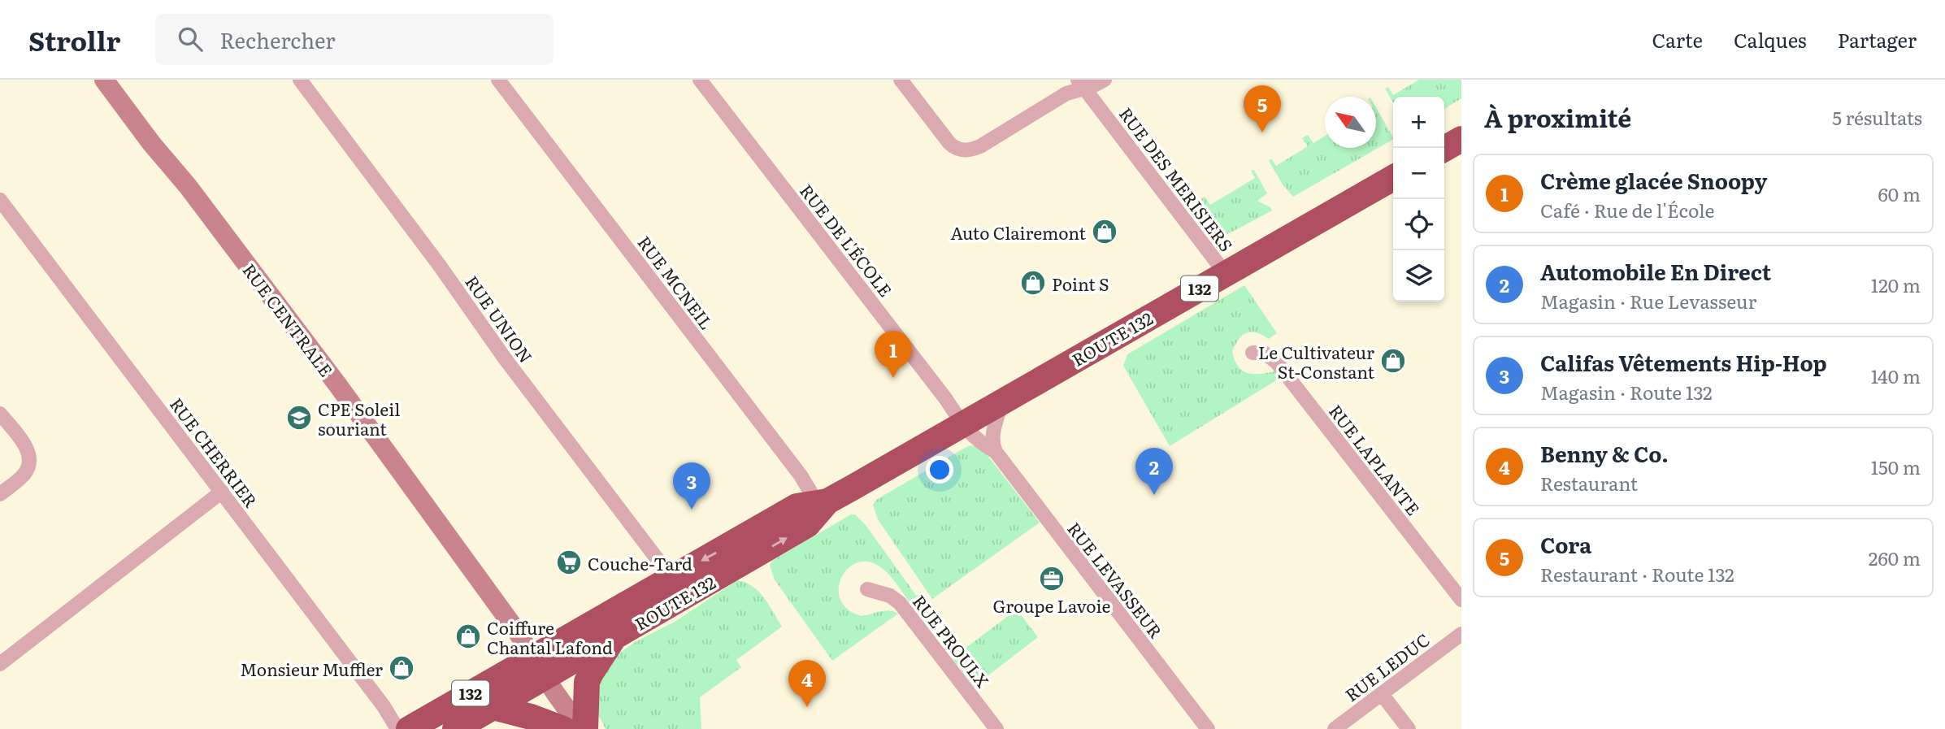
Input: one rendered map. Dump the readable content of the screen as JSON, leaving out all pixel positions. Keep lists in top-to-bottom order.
{
  "streets": {
    "highway": ["132", "ROUTE 132"],
    "street": [
      "RUE DES MERISIERS",
      "RUE DE L'ÉCOLE",
      "RUE MCNEIL",
      "RUE UNION",
      "RUE CENTRALE",
      "RUE CHERRIER",
      "RUE LAPLANTE",
      "RUE LEVASSEUR",
      "RUE PROULX",
      "RUE LEDUC"
    ]
  },
  "crossings": [
    ["RUE DES MERISIERS", "ROUTE 132"],
    ["RUE DE L'ÉCOLE", "ROUTE 132"],
    ["RUE DE L'ÉCOLE", "RUE LEVASSEUR"],
    ["RUE MCNEIL", "ROUTE 132"],
    ["RUE UNION", "ROUTE 132"],
    ["RUE CENTRALE", "ROUTE 132"],
    ["ROUTE 132", "RUE LEVASSEUR"]
  ],
  "places": {
    "shop": [
      "Auto Clairemont",
      "Point S",
      "Le Cultivateur St-Constant",
      "Coiffure Chantal Lafond",
      "Monsieur Muffler"
    ],
    "school or university": ["CPE Soleil souriant"],
    "supermarket": ["Couche-Tard"],
    "office": ["Groupe Lavoie"]
  },
  "north": "top left",
  "page": {
    "header": "Strollr",
    "search": "Rechercher",
    "nav": ["Carte", "Calques", "Partager"],
    "heading": ["À proximité", "5 résultats"],
    "pins": [
      "5",
      "1",
      "2",
      "3",
      "4"
    ],
    "map_buttons": ["+", "−"],
    "list": [
      {
        "mark": "1",
        "name": "Crème glacée Snoopy",
        "note": "Café · Rue de l'École",
        "value": "60 m"
      },
      {
        "mark": "2",
        "name": "Automobile En Direct",
        "note": "Magasin · Rue Levasseur",
        "value": "120 m"
      },
      {
        "mark": "3",
        "name": "Califas Vêtements Hip-Hop",
        "note": "Magasin · Route 132",
        "value": "140 m"
      },
      {
        "mark": "4",
        "name": "Benny & Co.",
        "note": "Restaurant",
        "value": "150 m"
      },
      {
        "mark": "5",
        "name": "Cora",
        "note": "Restaurant · Route 132",
        "value": "260 m"
      }
    ]
  }
}
